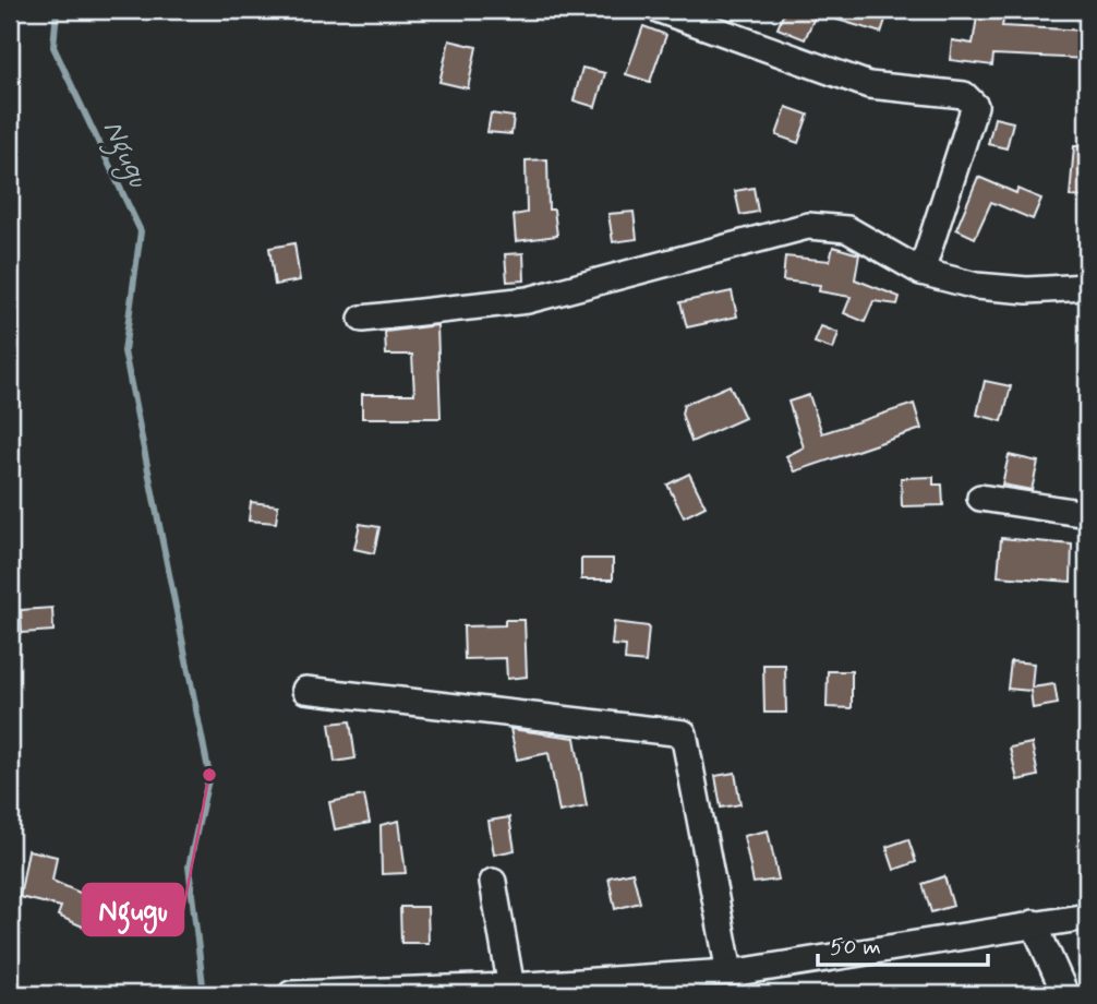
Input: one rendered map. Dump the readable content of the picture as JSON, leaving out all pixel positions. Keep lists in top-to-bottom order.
{
  "water": ["Ngugu"],
  "places": ["Ngugu"],
  "scale_bar": "50 m"
}
